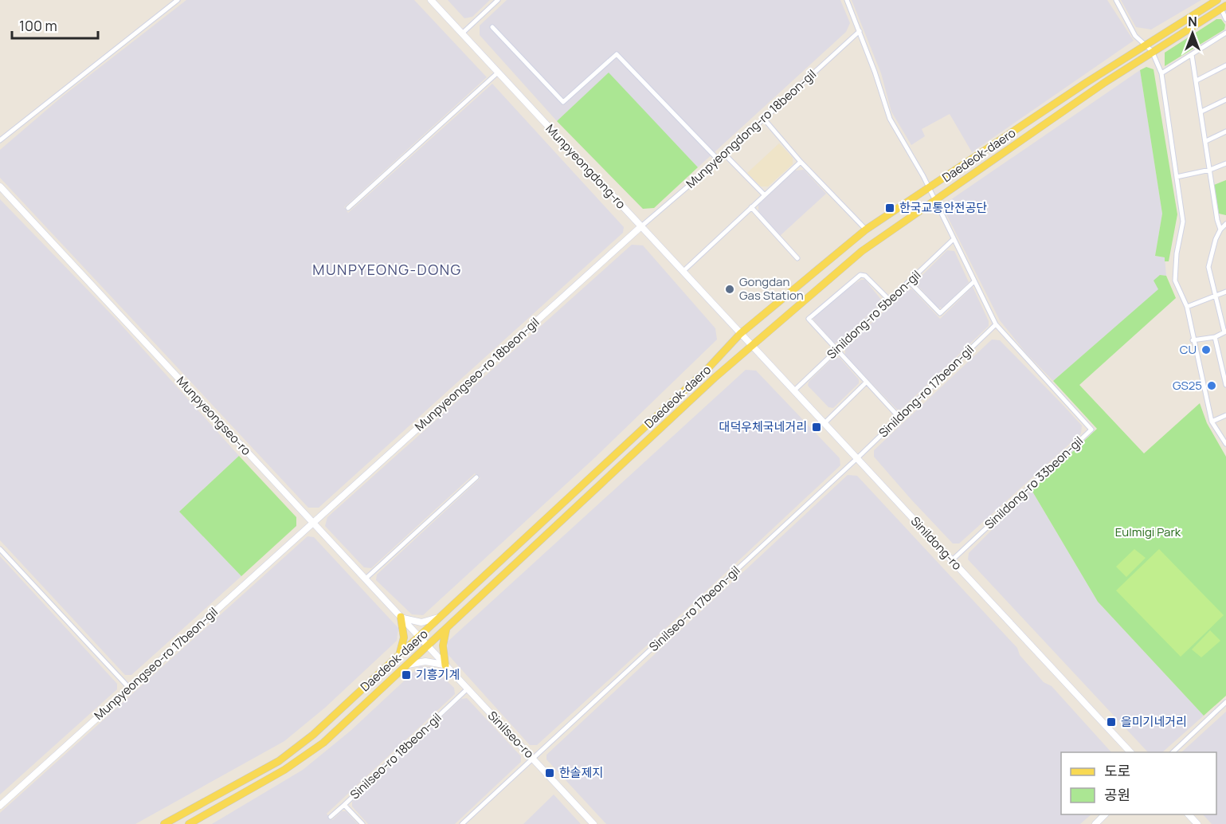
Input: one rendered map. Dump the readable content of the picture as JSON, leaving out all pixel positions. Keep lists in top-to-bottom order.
{
  "streets": {
    "main road": [
      "Daedeok-daero",
      "Munpyeongdong-ro",
      "Munpyeongseo-ro 18beon-gil",
      "Munpyeongseo-ro",
      "Sinildong-ro",
      "Munpyeongseo-ro 17beon-gil",
      "Sinilseo-ro"
    ],
    "street": [
      "Munpyeongdong-ro 18beon-gil",
      "Sinildong-ro 5beon-gil",
      "Sinildong-ro 17beon-gil",
      "Sinildong-ro 33beon-gil",
      "Sinilseo-ro 17beon-gil",
      "Sinilseo-ro 18beon-gil"
    ]
  },
  "crossings": [
    ["Munpyeongdong-ro 18beon-gil", "Munpyeongdong-ro"],
    ["Munpyeongdong-ro 18beon-gil", "Munpyeongseo-ro 18beon-gil"],
    ["Munpyeongdong-ro 18beon-gil", "Sinildong-ro 33beon-gil"],
    ["Daedeok-daero", "Munpyeongdong-ro"],
    ["Daedeok-daero", "Munpyeongseo-ro"],
    ["Daedeok-daero", "Sinildong-ro 33beon-gil"],
    ["Daedeok-daero", "Sinildong-ro"],
    ["Daedeok-daero", "Sinilseo-ro"],
    ["Munpyeongdong-ro", "Munpyeongseo-ro 18beon-gil"],
    ["Munpyeongdong-ro", "Sinildong-ro"],
    ["Sinildong-ro 5beon-gil", "Sinildong-ro 33beon-gil"],
    ["Sinildong-ro 5beon-gil", "Sinildong-ro"],
    ["Munpyeongseo-ro 18beon-gil", "Munpyeongseo-ro"],
    ["Munpyeongseo-ro 18beon-gil", "Munpyeongseo-ro 17beon-gil"],
    ["Sinildong-ro 17beon-gil", "Sinildong-ro 33beon-gil"],
    ["Sinildong-ro 17beon-gil", "Sinildong-ro"],
    ["Sinildong-ro 17beon-gil", "Sinilseo-ro 17beon-gil"],
    ["Munpyeongseo-ro", "Munpyeongseo-ro 17beon-gil"],
    ["Munpyeongseo-ro", "Sinilseo-ro"],
    ["Sinildong-ro 33beon-gil", "Sinildong-ro"],
    ["Sinildong-ro", "Sinilseo-ro 17beon-gil"],
    ["Sinilseo-ro 17beon-gil", "Sinilseo-ro"],
    ["Sinilseo-ro", "Sinilseo-ro 18beon-gil"]
  ],
  "districts": ["MUNPYEONG-DONG"],
  "parks": ["Eulmigi Park"],
  "places": {
    "transit": [
      "한국교통안전공단",
      "대덕우체국네거리",
      "기흥기계",
      "을미기네거리",
      "한솔제지"
    ],
    "other": ["Gongdan Gas Station", "CU", "GS25"]
  },
  "legend": ["도로", "공원"],
  "scale_bar": "100 m",
  "north": "top"
}
